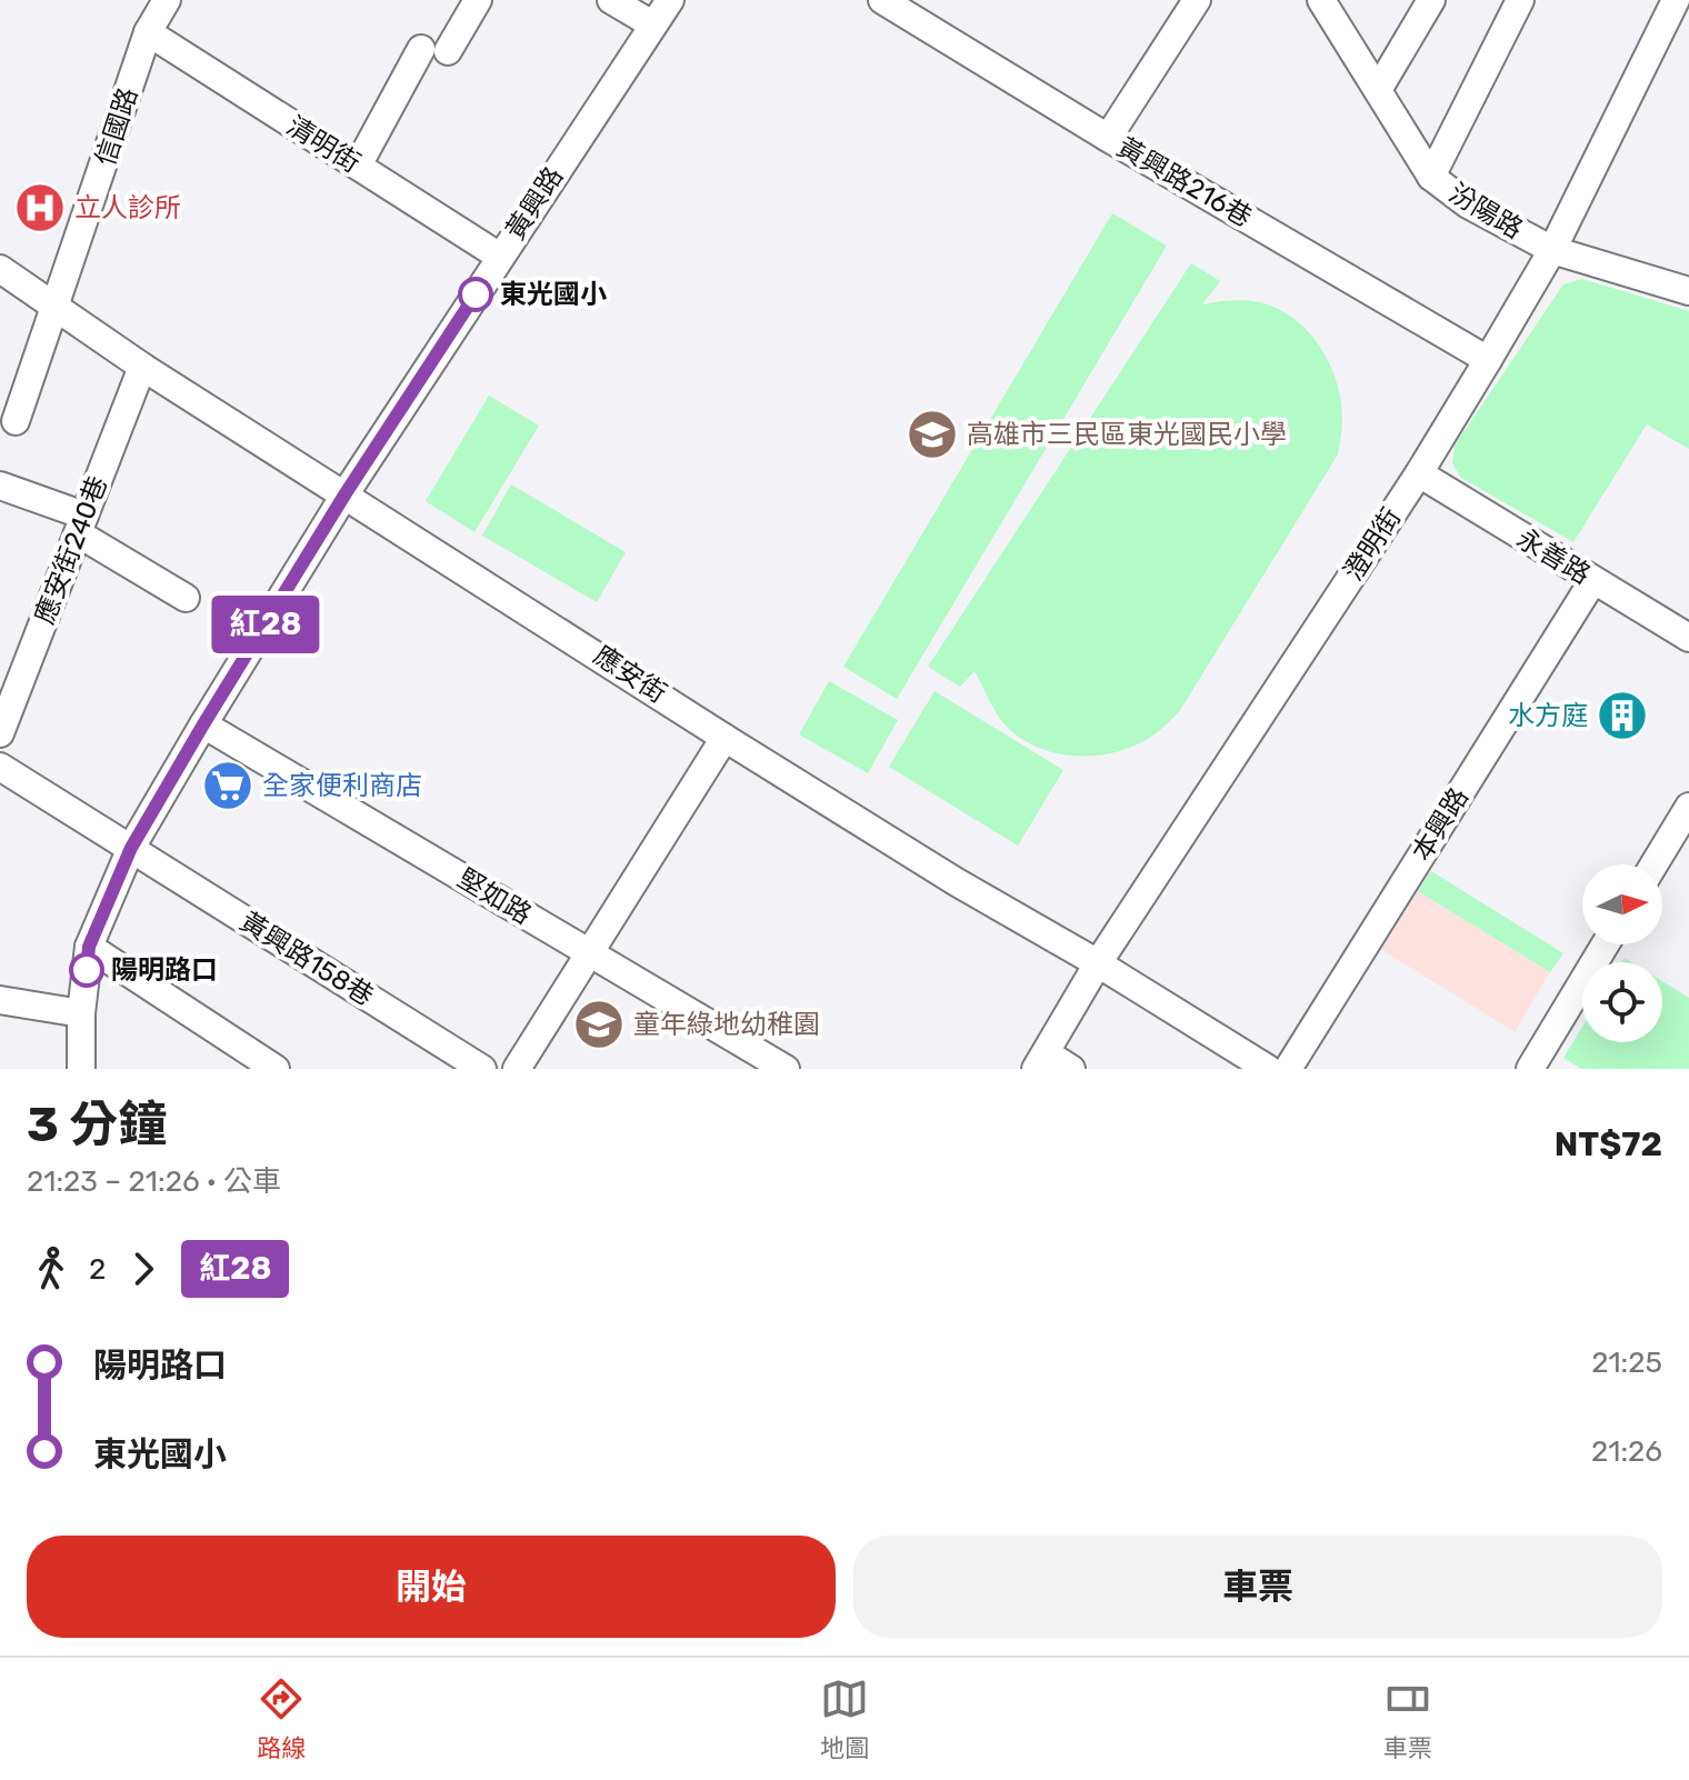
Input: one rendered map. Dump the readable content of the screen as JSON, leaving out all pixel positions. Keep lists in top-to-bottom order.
{
  "streets": {
    "street": [
      "信國路",
      "清明街",
      "黃興路216巷",
      "黃興路",
      "汾陽路",
      "澄明街",
      "應安街240巷",
      "永善路",
      "應安街",
      "本興路",
      "堅如路",
      "黃興路158巷"
    ]
  },
  "crossings": [
    ["信國路", "清明街"],
    ["信國路", "應安街"],
    ["清明街", "黃興路"],
    ["黃興路216巷", "澄明街"],
    ["黃興路", "應安街"],
    ["黃興路", "堅如路"],
    ["黃興路", "黃興路158巷"],
    ["汾陽路", "澄明街"],
    ["澄明街", "永善路"],
    ["澄明街", "應安街"],
    ["應安街240巷", "應安街"],
    ["永善路", "本興路"]
  ],
  "places": {
    "hospital": ["立人診所"],
    "other": ["東光國小", "陽明路口"],
    "school or university": ["高雄市三民區東光國民小學", "童年綠地幼稚園"],
    "building": ["水方庭"],
    "supermarket": ["全家便利商店"]
  },
  "lines": ["bus line 紅28"],
  "north": "right",
  "page": {
    "on_map": "紅28",
    "heading": ["3 分鐘", "21:23 – 21:26 · 公車", "NT$72"],
    "legs": ["2", "紅28"],
    "list": [
      {
        "name": "陽明路口",
        "value": "21:25"
      },
      {
        "name": "東光國小",
        "value": "21:26"
      }
    ],
    "buttons": ["開始", "車票"],
    "tabs": ["路線", "地圖", "車票"]
  }
}
